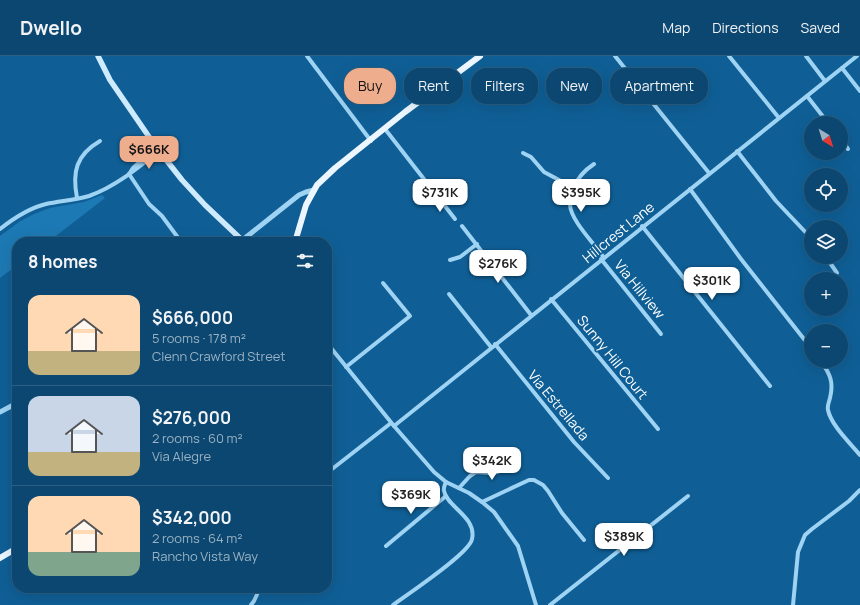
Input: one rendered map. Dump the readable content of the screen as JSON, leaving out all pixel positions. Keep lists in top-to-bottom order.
{
  "streets": {
    "street": [
      "Hillcrest Lane",
      "Via Hillview",
      "Sunny Hill Court",
      "Via Estrellada"
    ]
  },
  "crossings": [
    ["Hillcrest Lane", "Via Hillview"],
    ["Hillcrest Lane", "Sunny Hill Court"],
    ["Hillcrest Lane", "Via Estrellada"]
  ],
  "north": "bottom right",
  "page": {
    "header": "Dwello",
    "nav": ["Map", "Directions", "Saved"],
    "chip": [
      "Buy",
      "Rent",
      "Filters",
      "New",
      "Apartment"
    ],
    "map_buttons": ["+", "−"],
    "price": [
      "$666K",
      "$731K",
      "$395K",
      "$276K",
      "$301K",
      "$342K",
      "$369K",
      "$389K"
    ],
    "heading": "8 homes",
    "list": [
      {
        "name": "$666,000",
        "note": "5 rooms · 178 m² · Clenn Crawford Street"
      },
      {
        "name": "$276,000",
        "note": "2 rooms · 60 m² · Via Alegre"
      },
      {
        "name": "$342,000",
        "note": "2 rooms · 64 m² · Rancho Vista Way"
      }
    ]
  }
}
